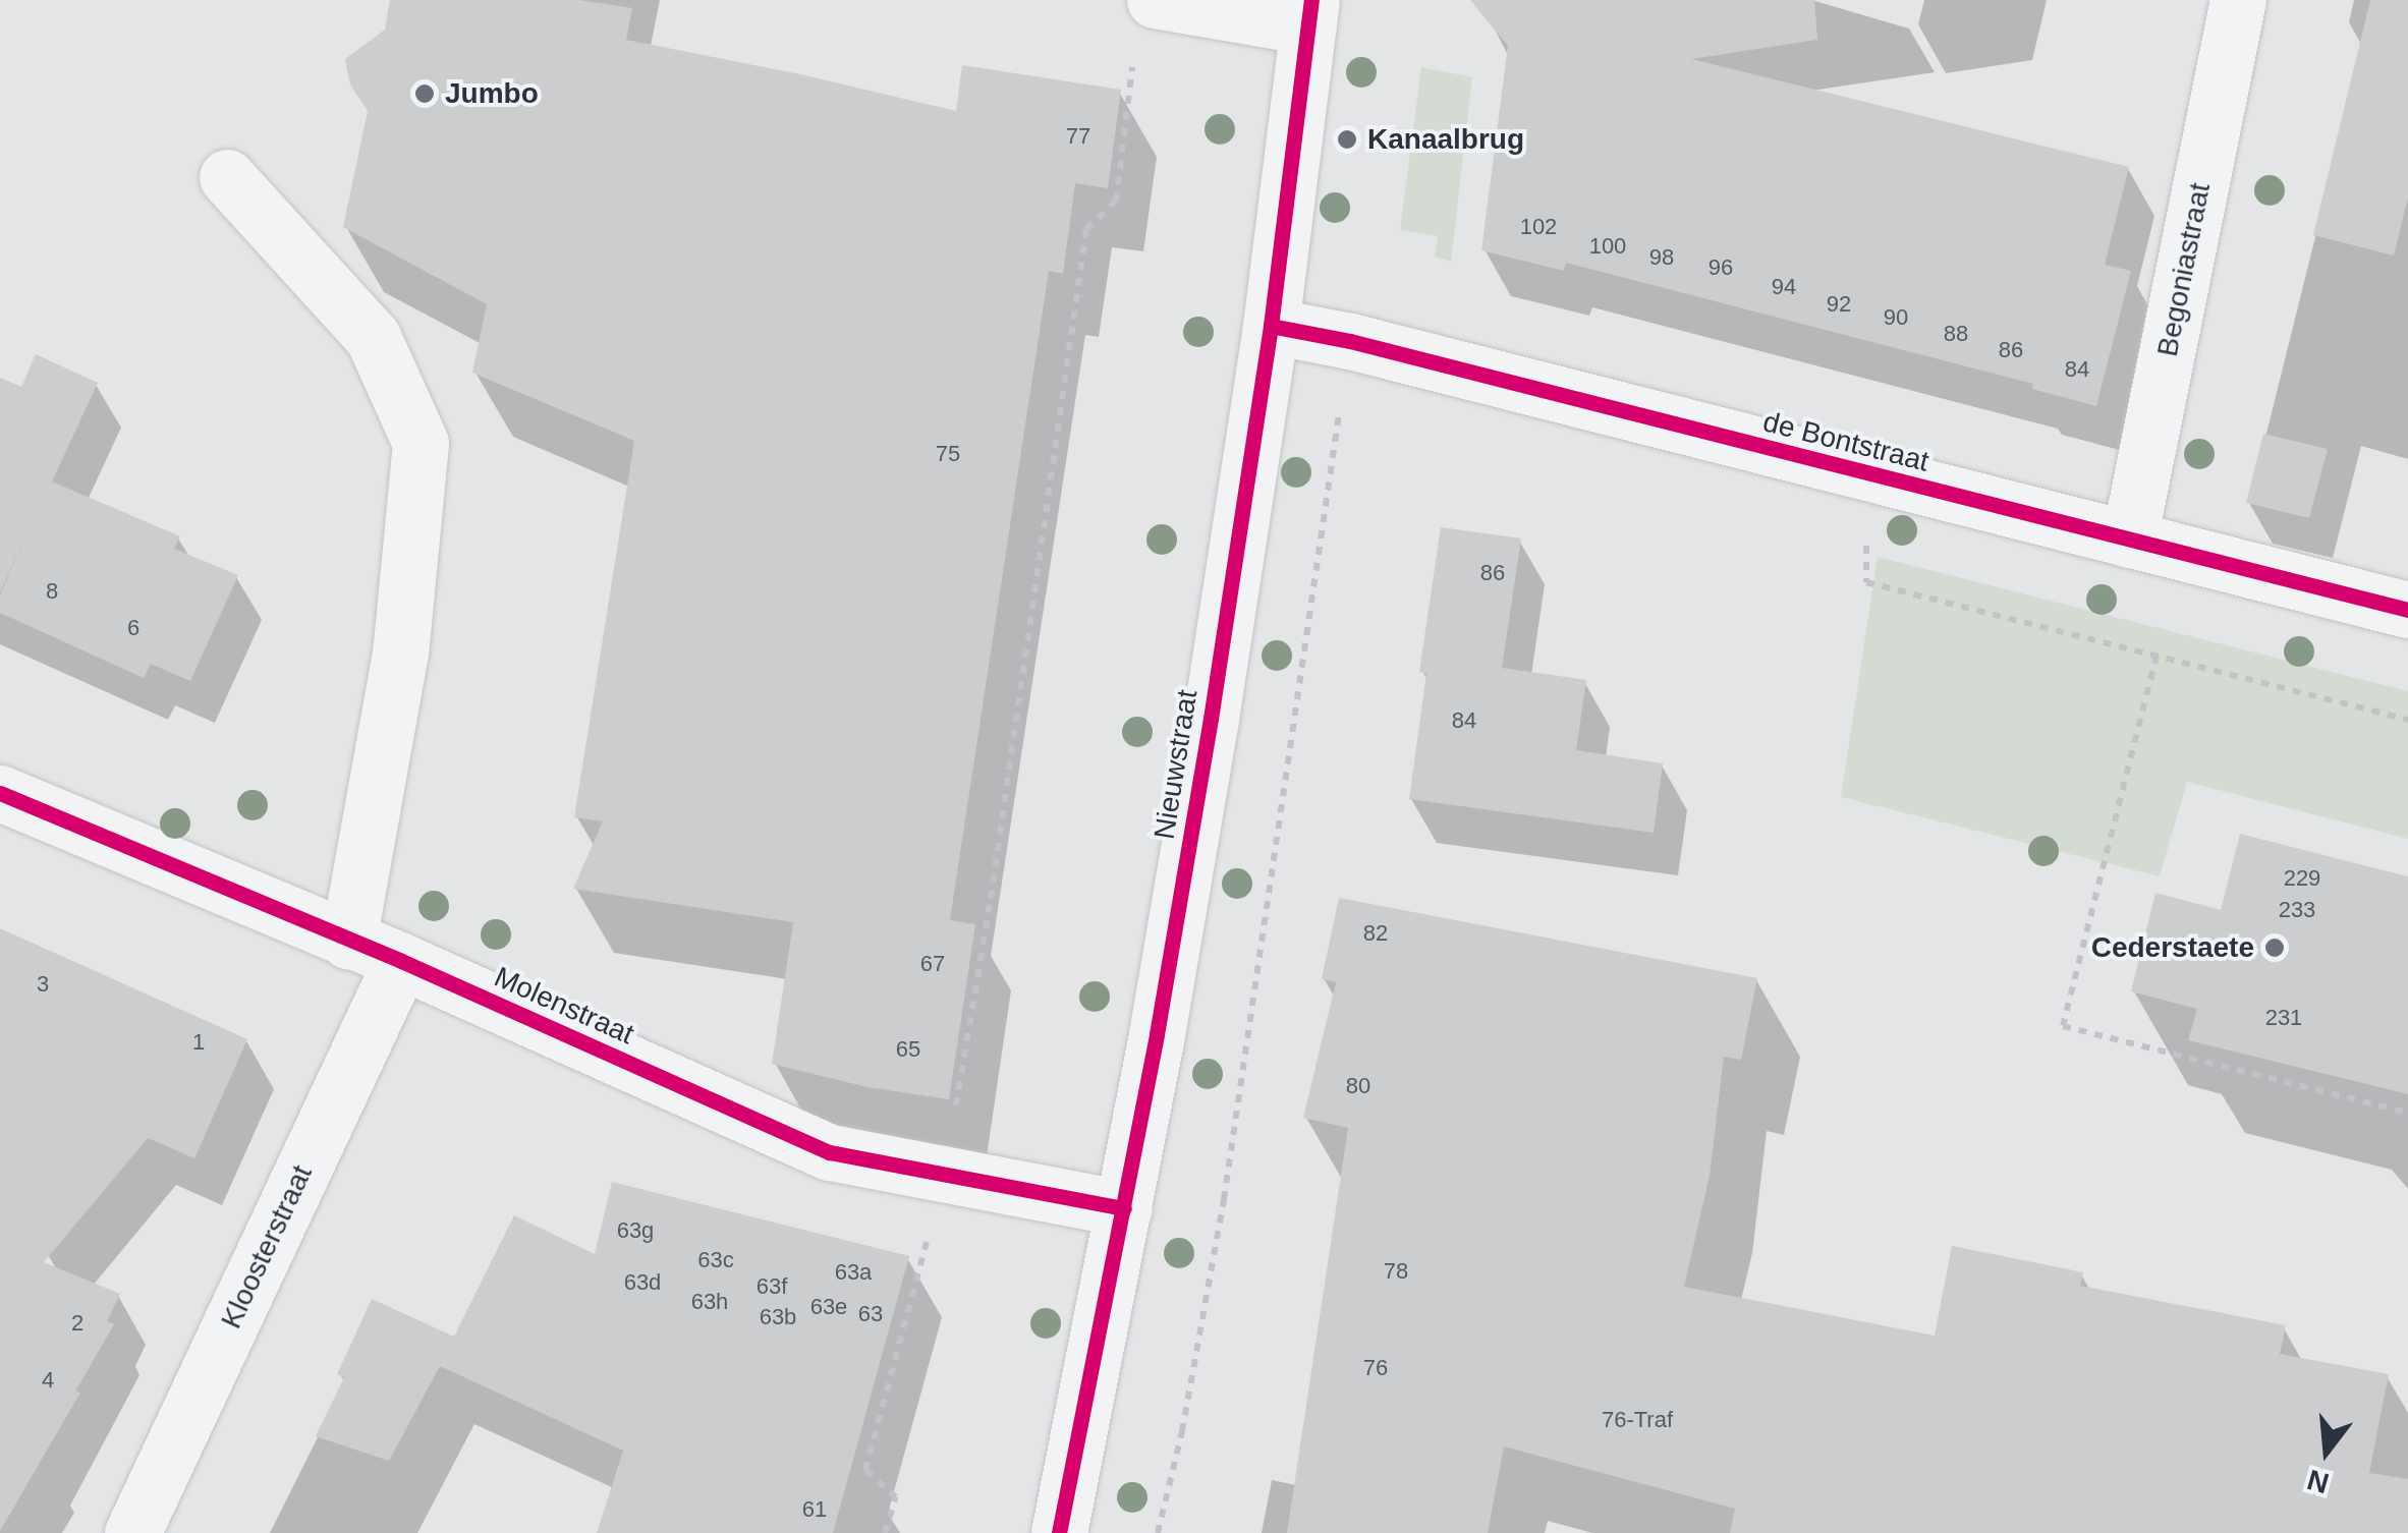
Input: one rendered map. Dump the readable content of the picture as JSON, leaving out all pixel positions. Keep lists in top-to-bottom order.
{
  "streets": {
    "street": [
      "Begoniastraat",
      "de Bontstraat",
      "Nieuwstraat",
      "Molenstraat",
      "Kloosterstraat"
    ]
  },
  "crossings": [
    ["Begoniastraat", "de Bontstraat"],
    ["de Bontstraat", "Nieuwstraat"],
    ["Nieuwstraat", "Molenstraat"],
    ["Molenstraat", "Kloosterstraat"]
  ],
  "places": ["Jumbo", "Kanaalbrug", "Cederstaete"],
  "house_numbers": [
    "77",
    "102",
    "100",
    "98",
    "96",
    "94",
    "92",
    "90",
    "88",
    "86",
    "84",
    "75",
    "86",
    "8",
    "6",
    "84",
    "229",
    "233",
    "82",
    "67",
    "3",
    "231",
    "1",
    "65",
    "80",
    "63g",
    "63c",
    "78",
    "63a",
    "63d",
    "63f",
    "63h",
    "63e",
    "63",
    "63b",
    "2",
    "76",
    "4",
    "76-Traf",
    "61"
  ],
  "north": "bottom"
}
